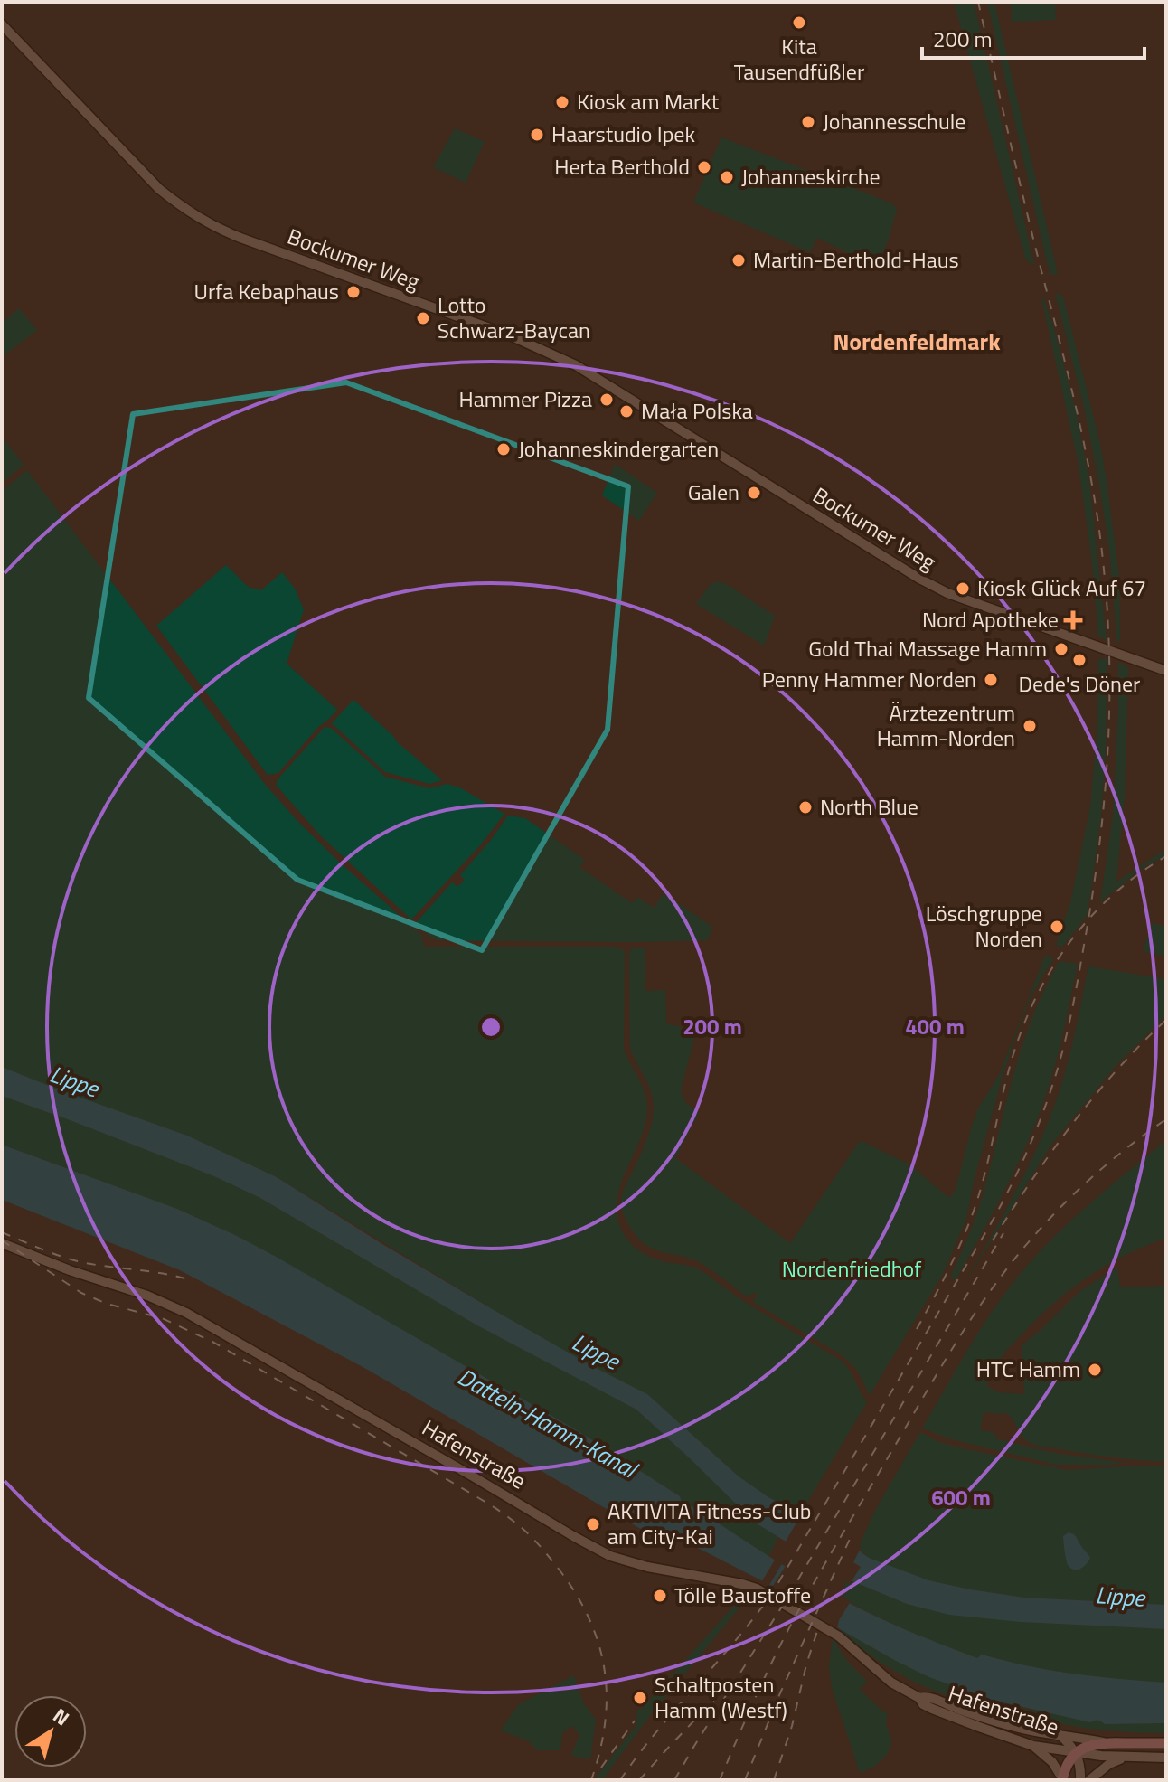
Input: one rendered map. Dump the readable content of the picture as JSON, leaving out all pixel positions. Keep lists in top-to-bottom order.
{
  "streets": {
    "main road": ["Bockumer Weg", "Hafenstraße"]
  },
  "districts": ["Nordenfeldmark"],
  "water": ["Lippe", "Datteln-Hamm-Kanal"],
  "parks": ["Nordenfriedhof"],
  "places": {
    "other": [
      "Kita Tausendfüßler",
      "Kiosk am Markt",
      "Johannesschule",
      "Haarstudio Ipek",
      "Herta Berthold",
      "Johanneskirche",
      "Martin-Berthold-Haus",
      "Urfa Kebaphaus",
      "Lotto Schwarz-Baycan",
      "Hammer Pizza",
      "Mała Polska",
      "Johanneskindergarten",
      "Galen",
      "Kiosk Glück Auf 67",
      "Gold Thai Massage Hamm",
      "Dede's Döner",
      "Penny Hammer Norden",
      "Ärztezentrum Hamm-Norden",
      "North Blue",
      "Löschgruppe Norden",
      "HTC Hamm",
      "AKTIVITA Fitness-Club am City-Kai",
      "Tölle Baustoffe",
      "Schaltposten Hamm (Westf)"
    ],
    "health": ["Nord Apotheke"]
  },
  "scale_bar": "200 m",
  "north": "top right",
  "rings": ["200 m", "400 m", "600 m"]
}
